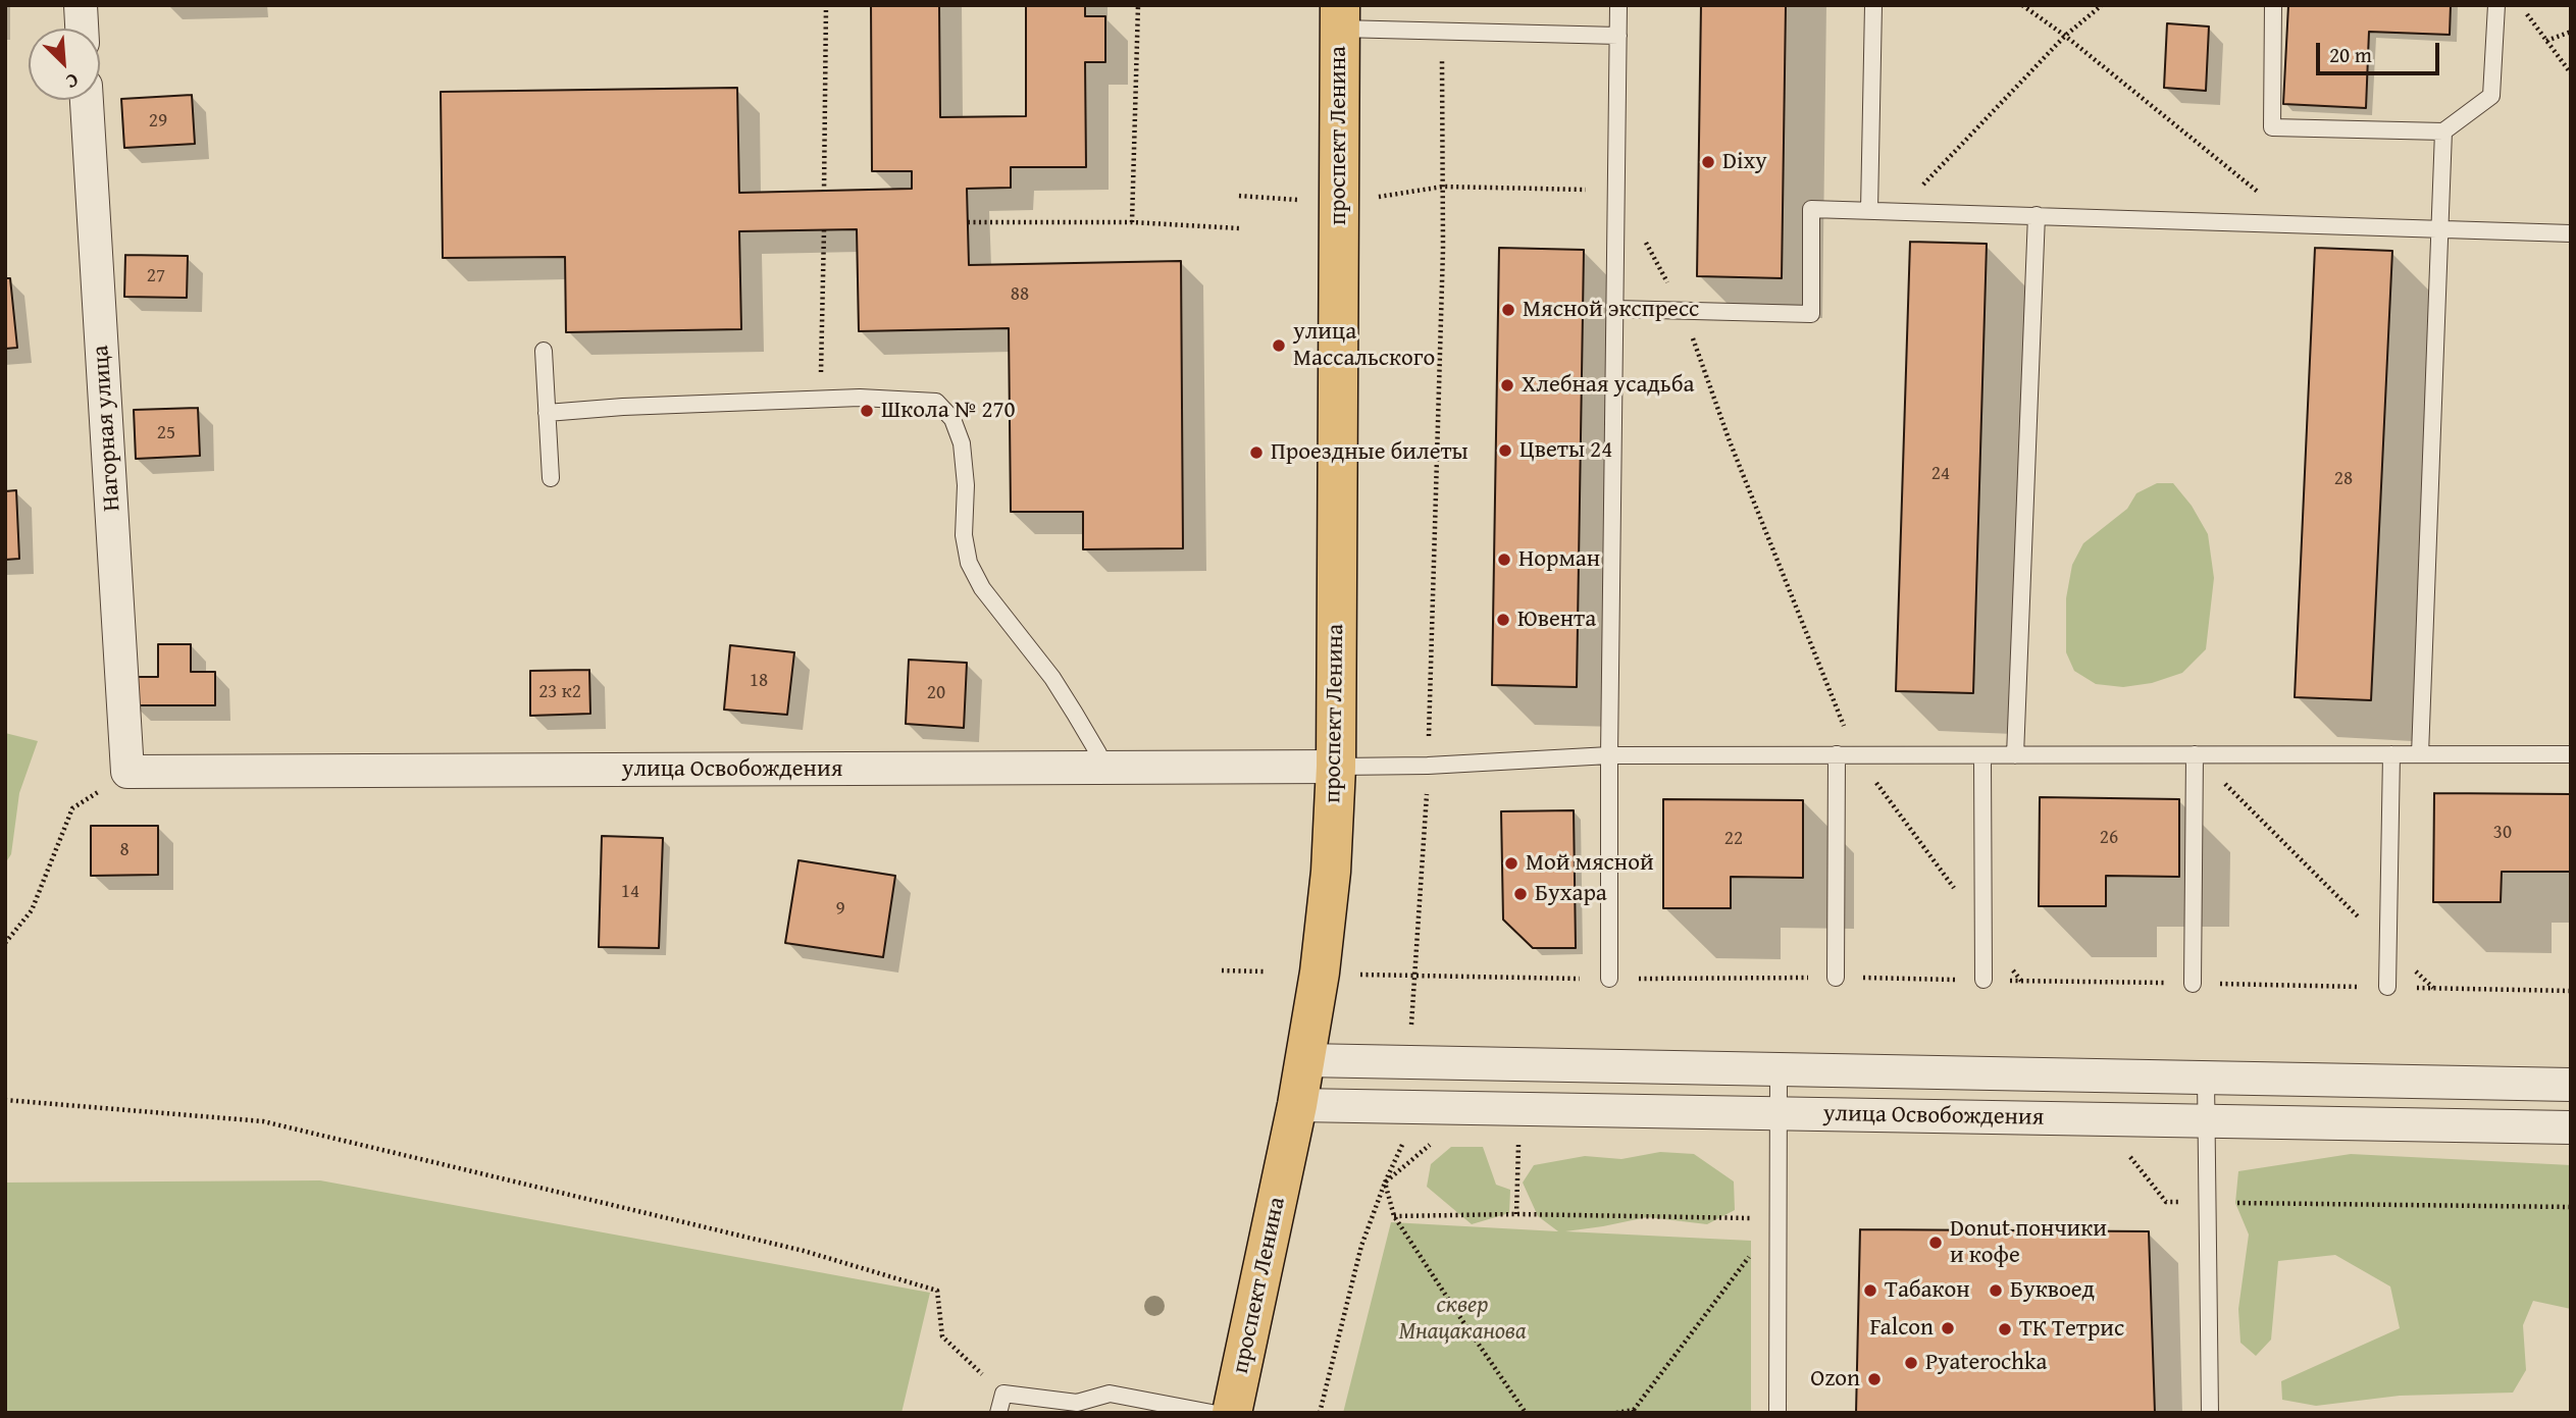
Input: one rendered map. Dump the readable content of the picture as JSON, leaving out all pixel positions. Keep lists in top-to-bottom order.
{
  "streets": {
    "main road": ["проспект Ленина"],
    "street": ["Нагорная улица", "улица Освобождения"]
  },
  "crossings": [
    ["проспект Ленина", "улица Освобождения"],
    ["Нагорная улица", "улица Освобождения"]
  ],
  "parks": ["сквер Мнацаканова"],
  "places": [
    "Dixy",
    "Мясной экспресс",
    "улица Массальского",
    "Хлебная усадьба",
    "Школа № 270",
    "Цветы 24",
    "Проездные билеты",
    "Норман",
    "Ювента",
    "Мой мясной",
    "Бухара",
    "Donut пончики и кофе",
    "Табакон",
    "Буквоед",
    "Falcon",
    "ТК Тетрис",
    "Pyaterochka",
    "Ozon"
  ],
  "house_numbers": [
    "29",
    "27",
    "88",
    "25",
    "24",
    "28",
    "18",
    "23 к2",
    "20",
    "30",
    "26",
    "22",
    "8",
    "14",
    "9"
  ],
  "scale_bar": "20 m",
  "north": "bottom right"
}
